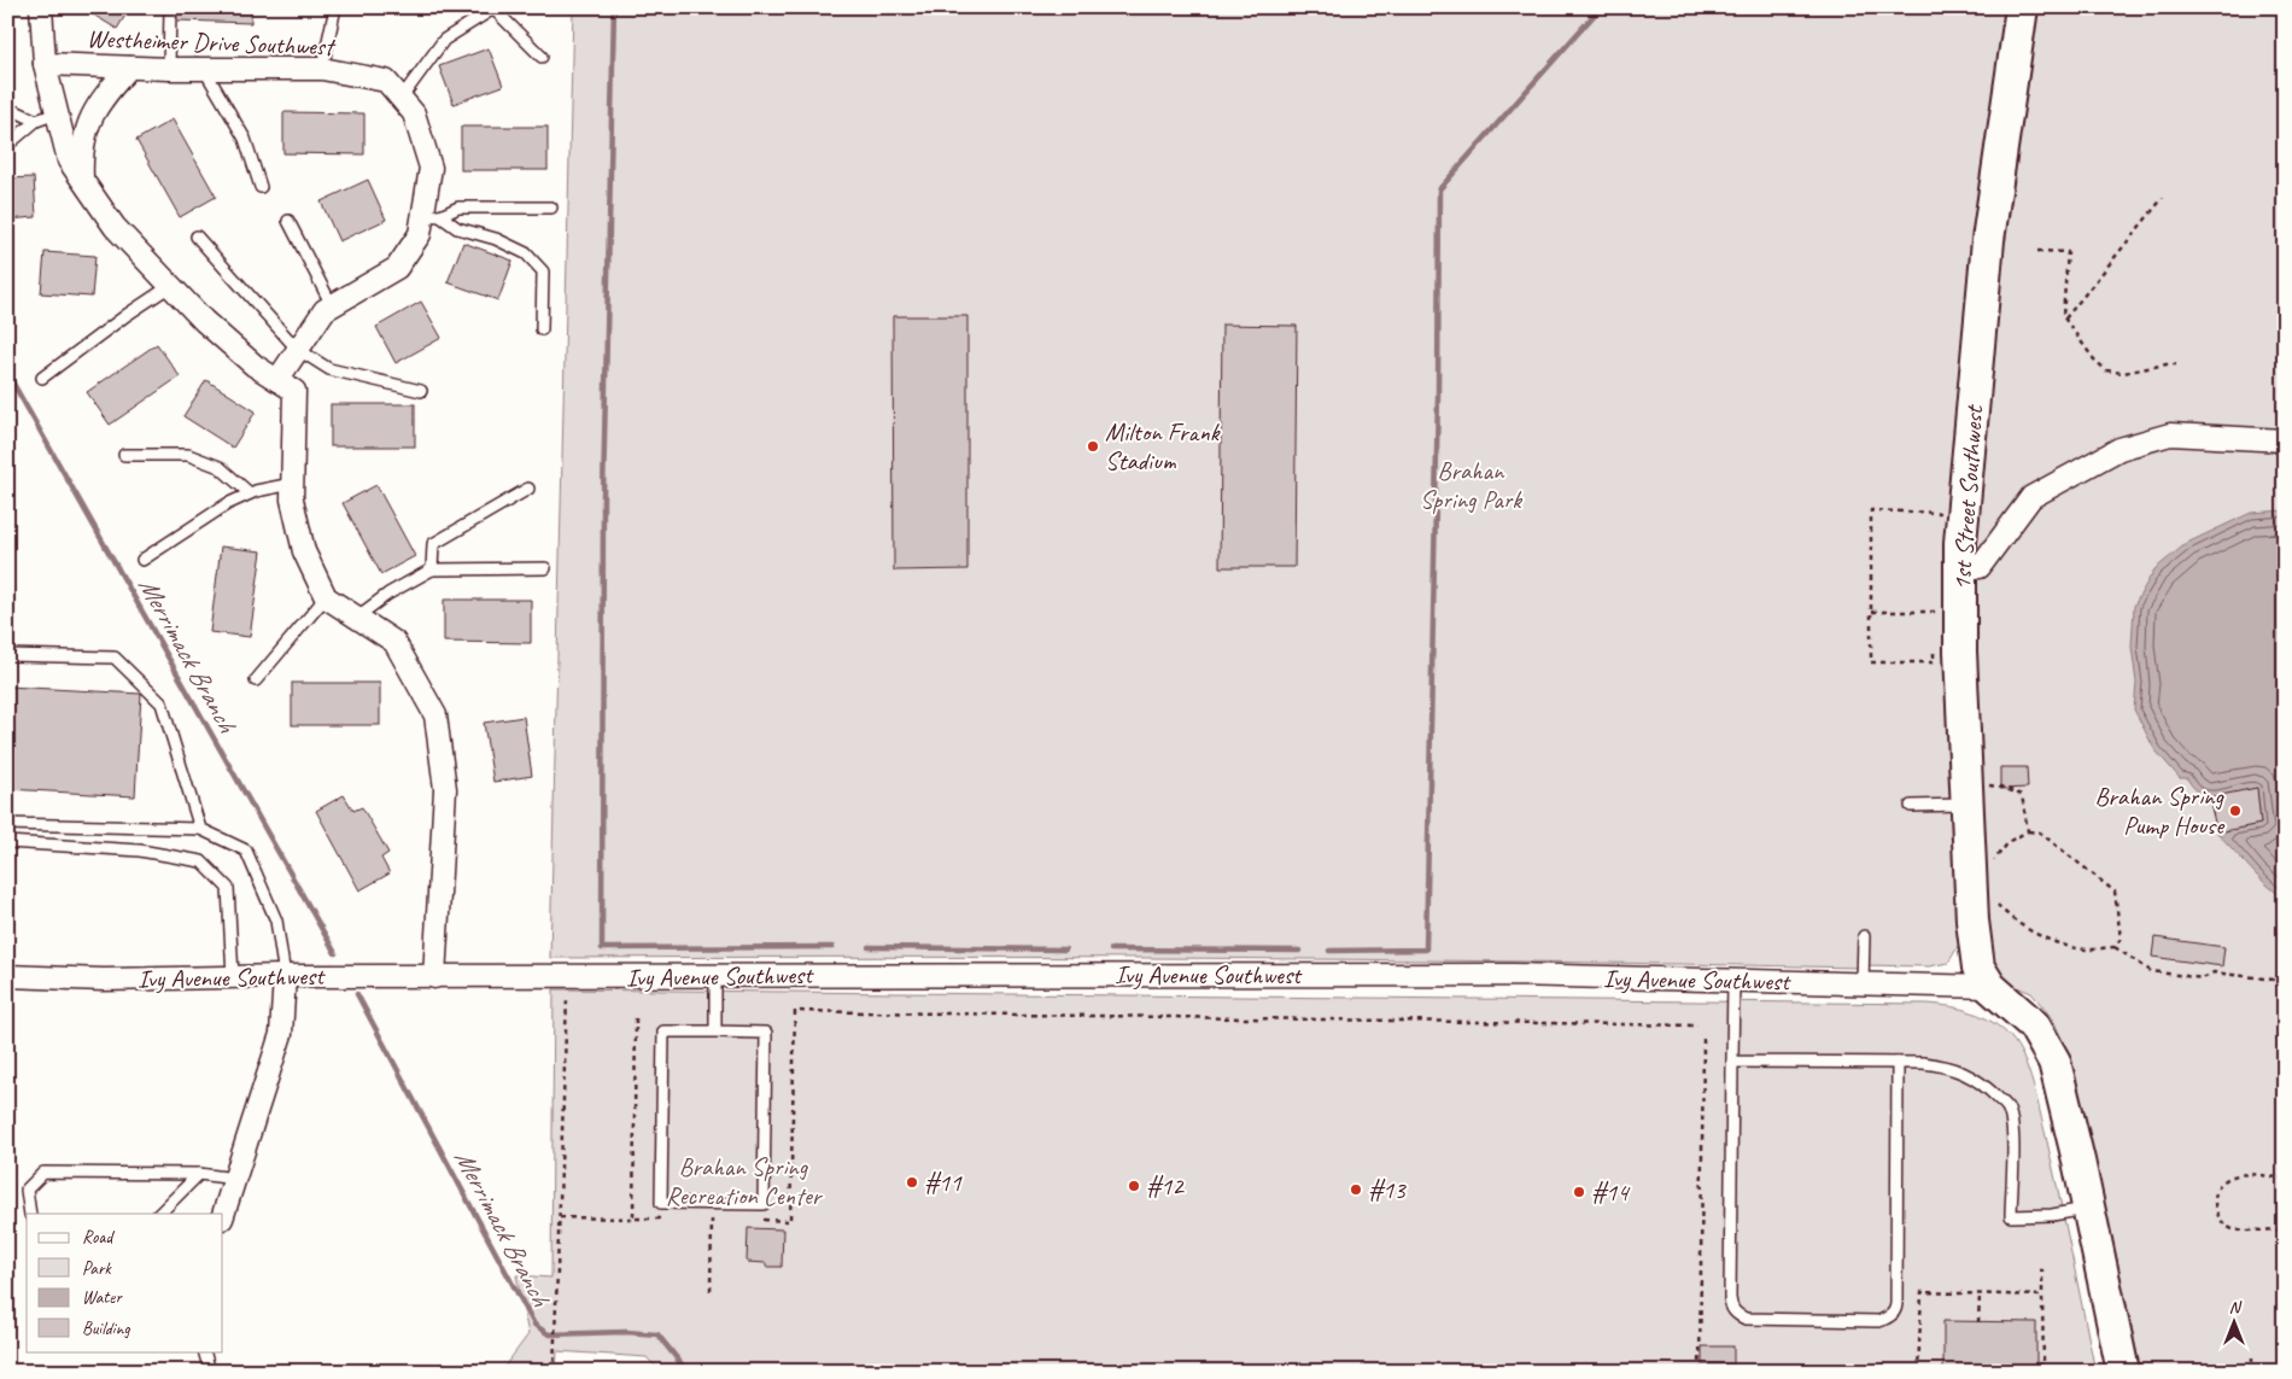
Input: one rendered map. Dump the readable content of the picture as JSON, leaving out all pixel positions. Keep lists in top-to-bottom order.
{
  "streets": {
    "street": ["Westheimer Drive Southwest", "1st Street Southwest", "Ivy Avenue Southwest"]
  },
  "crossings": [
    ["1st Street Southwest", "Ivy Avenue Southwest"]
  ],
  "water": ["Merrimack Branch"],
  "parks": ["Brahan Spring Park", "Brahan Spring Recreation Center"],
  "places": [
    "Milton Frank Stadium",
    "Brahan Spring Pump House",
    "#11",
    "#12",
    "#13",
    "#14"
  ],
  "legend": [
    "Road",
    "Park",
    "Water",
    "Building"
  ],
  "north": "top"
}
